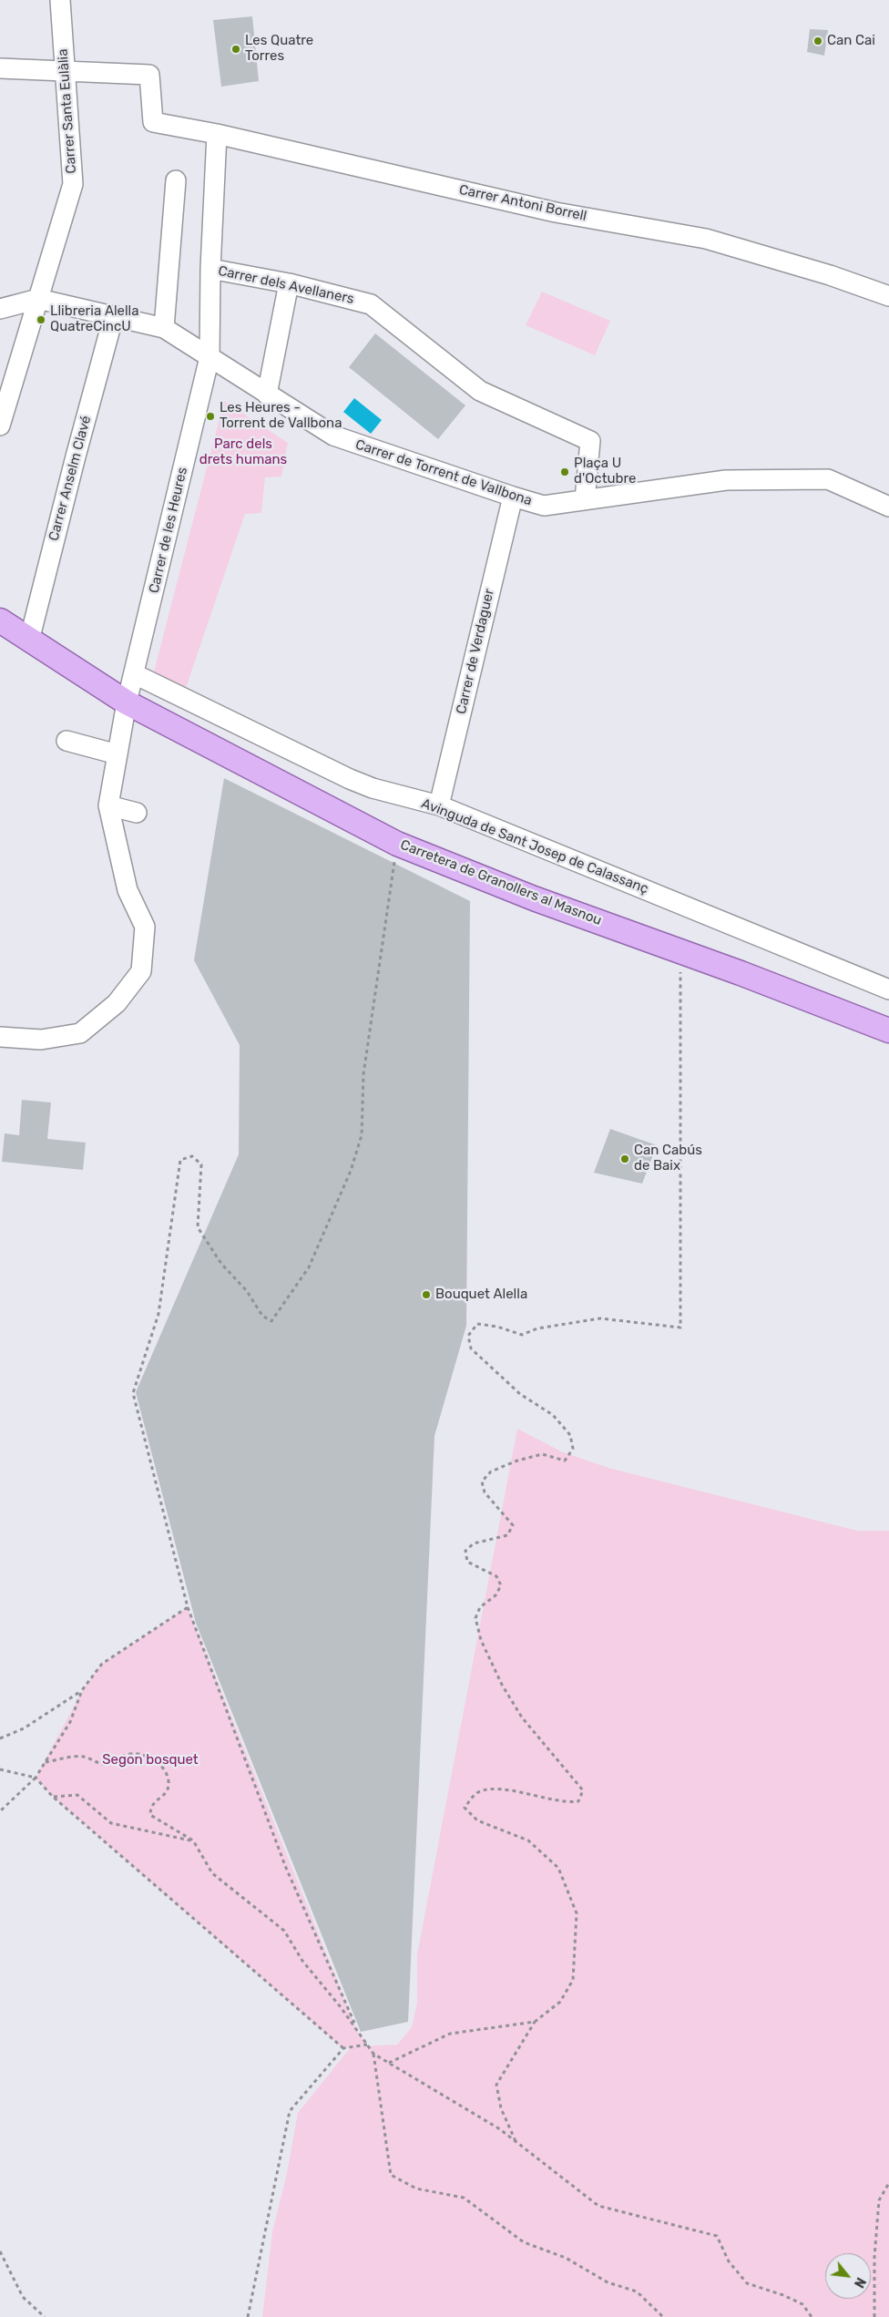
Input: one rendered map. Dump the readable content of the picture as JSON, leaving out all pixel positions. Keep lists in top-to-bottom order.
{
  "streets": {
    "main road": ["Carretera de Granollers al Masnou"],
    "street": [
      "Carrer Santa Eulàlia",
      "Carrer Antoni Borrell",
      "Carrer dels Avellaners",
      "Carrer de Torrent de Vallbona",
      "Carrer Anselm Clavé",
      "Carrer de les Heures",
      "Carrer de Verdaguer",
      "Avinguda de Sant Josep de Calassanç"
    ]
  },
  "crossings": [
    ["Carrer Santa Eulàlia", "Carrer Antoni Borrell"],
    ["Carrer Santa Eulàlia", "Carrer de Torrent de Vallbona"],
    ["Carrer Antoni Borrell", "Carrer de les Heures"],
    ["Carrer dels Avellaners", "Carrer de Torrent de Vallbona"],
    ["Carrer dels Avellaners", "Carrer de les Heures"],
    ["Carrer de Torrent de Vallbona", "Carrer Anselm Clavé"],
    ["Carrer de Torrent de Vallbona", "Carrer de les Heures"],
    ["Carrer de Torrent de Vallbona", "Carrer de Verdaguer"],
    ["Carrer Anselm Clavé", "Carretera de Granollers al Masnou"],
    ["Carrer de les Heures", "Avinguda de Sant Josep de Calassanç"],
    ["Carrer de les Heures", "Carretera de Granollers al Masnou"],
    ["Carrer de Verdaguer", "Avinguda de Sant Josep de Calassanç"]
  ],
  "parks": ["Parc dels drets humans", "Segon bosquet"],
  "places": [
    "Can Cai",
    "Les Quatre Torres",
    "Llibreria Alella QuatreCincU",
    "Les Heures - Torrent de Vallbona",
    "Plaça U d'Octubre",
    "Can Cabús de Baix",
    "Bouquet Alella"
  ],
  "north": "bottom right"
}
